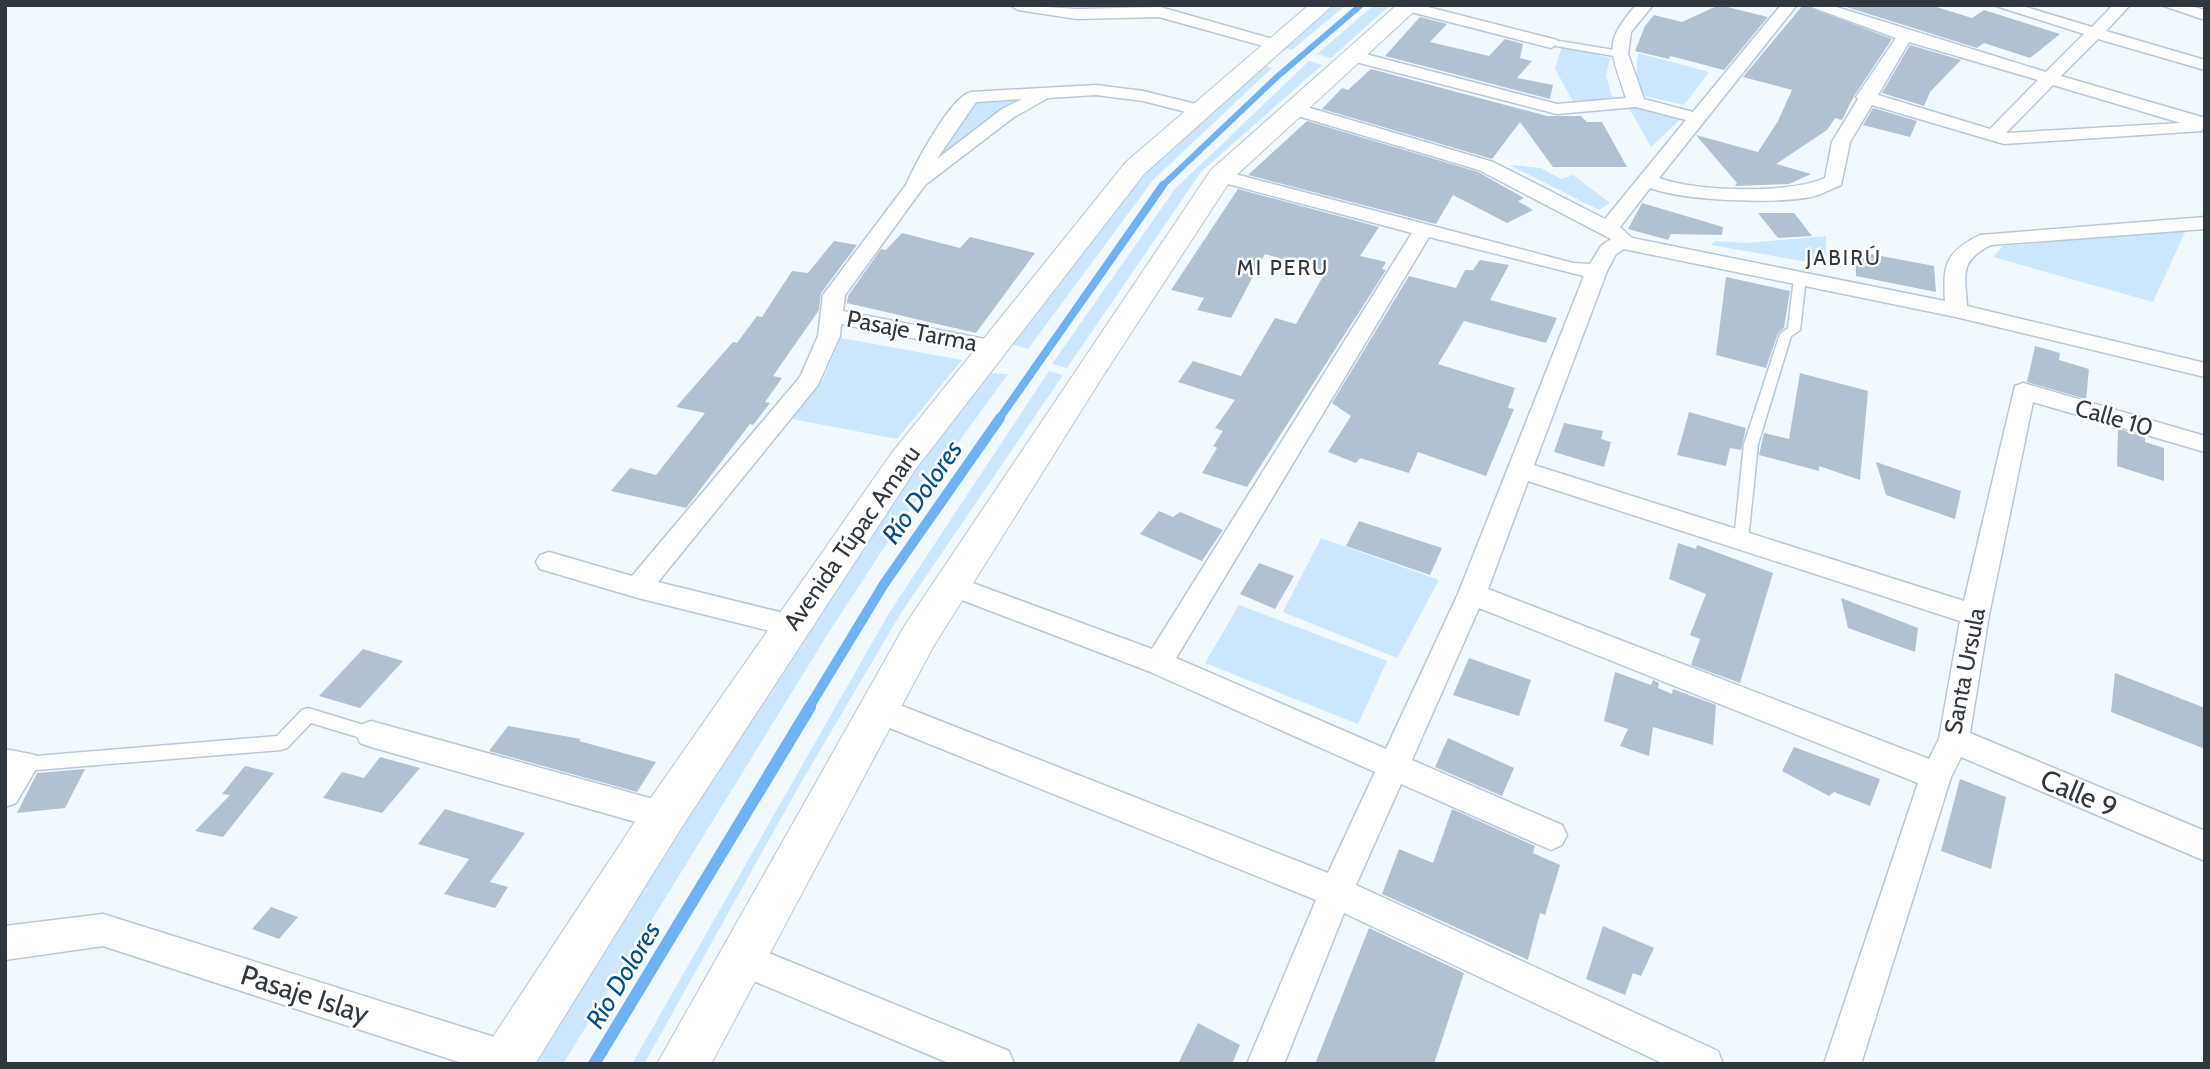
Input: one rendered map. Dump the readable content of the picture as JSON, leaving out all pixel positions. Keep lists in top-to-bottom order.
{
  "streets": {
    "street": [
      "Pasaje Tarma",
      "Calle 10",
      "Avenida Túpac Amaru",
      "Santa Ursula",
      "Calle 9",
      "Pasaje Islay"
    ]
  },
  "crossings": [
    ["Pasaje Tarma", "Avenida Túpac Amaru"],
    ["Calle 10", "Santa Ursula"],
    ["Avenida Túpac Amaru", "Pasaje Islay"],
    ["Santa Ursula", "Calle 9"]
  ],
  "districts": ["JABIRÚ", "MI PERU"],
  "water": ["Río Dolores"]
}
